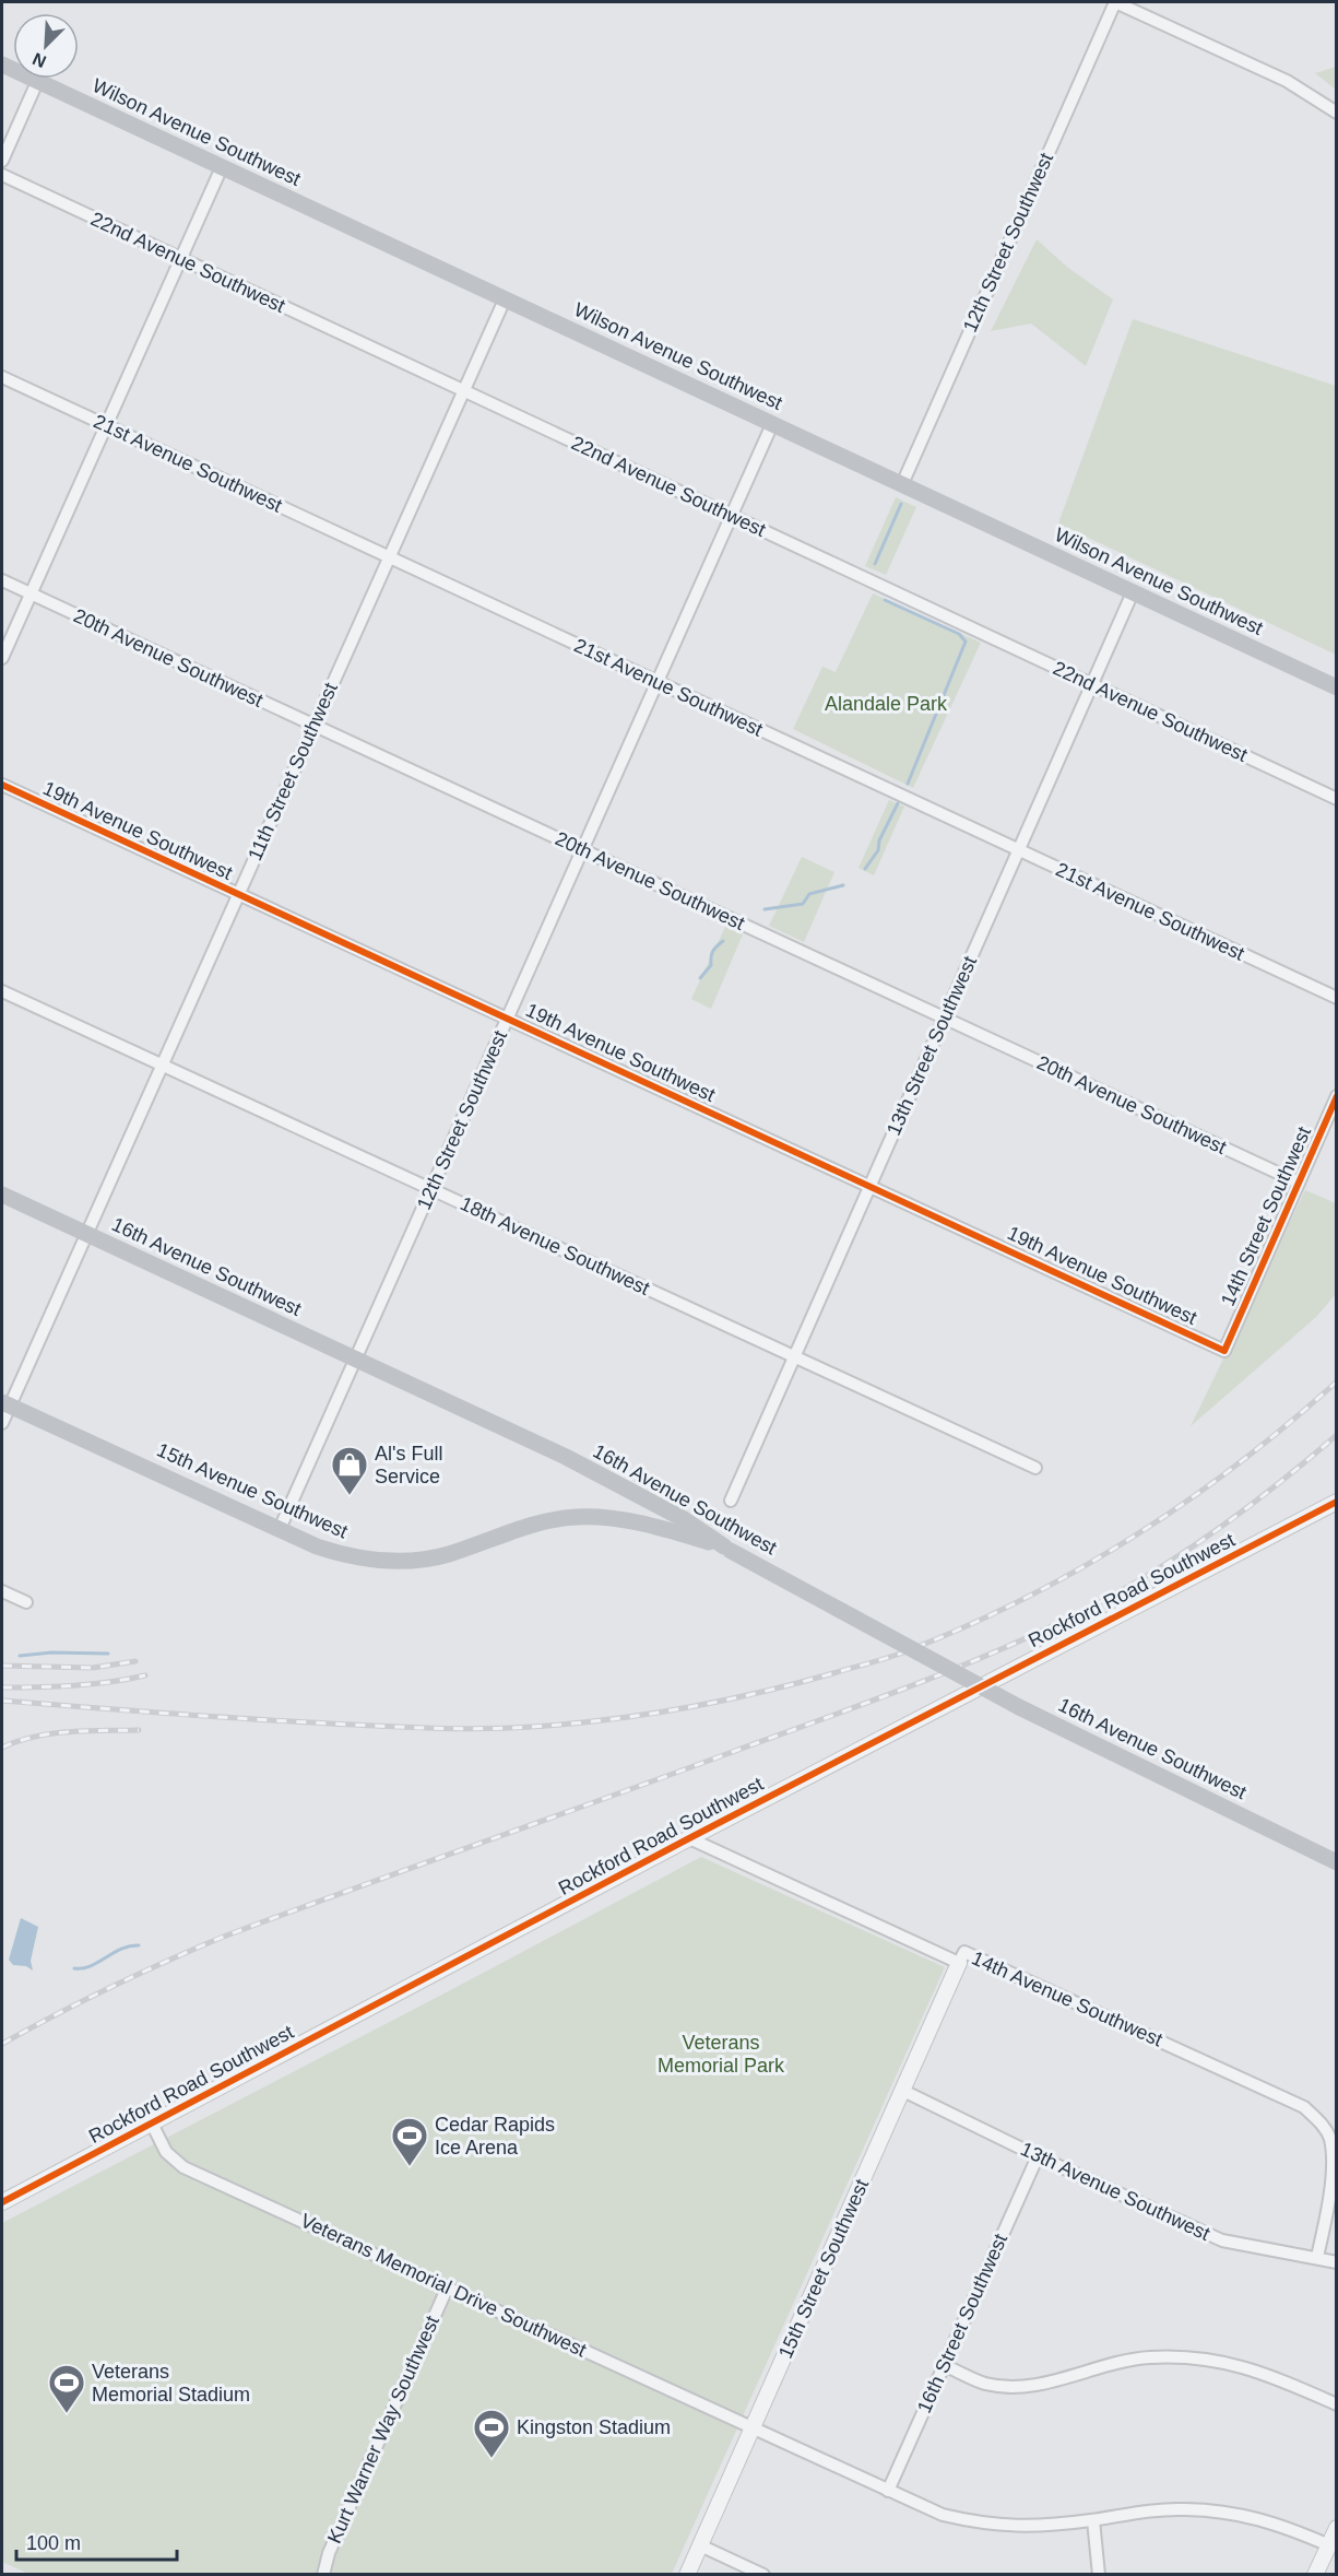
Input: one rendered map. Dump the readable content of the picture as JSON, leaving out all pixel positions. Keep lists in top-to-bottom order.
{
  "streets": {
    "main road": ["Wilson Avenue Southwest", "16th Avenue Southwest", "15th Avenue Southwest"],
    "street": [
      "12th Street Southwest",
      "22nd Avenue Southwest",
      "21st Avenue Southwest",
      "20th Avenue Southwest",
      "11th Street Southwest",
      "19th Avenue Southwest",
      "13th Street Southwest",
      "14th Street Southwest",
      "18th Avenue Southwest",
      "Rockford Road Southwest",
      "14th Avenue Southwest",
      "13th Avenue Southwest",
      "15th Street Southwest",
      "Veterans Memorial Drive Southwest",
      "16th Street Southwest",
      "Kurt Warner Way Southwest"
    ]
  },
  "crossings": [
    ["Wilson Avenue Southwest", "12th Street Southwest"],
    ["Wilson Avenue Southwest", "11th Street Southwest"],
    ["Wilson Avenue Southwest", "13th Street Southwest"],
    ["12th Street Southwest", "22nd Avenue Southwest"],
    ["12th Street Southwest", "21st Avenue Southwest"],
    ["12th Street Southwest", "20th Avenue Southwest"],
    ["12th Street Southwest", "19th Avenue Southwest"],
    ["12th Street Southwest", "18th Avenue Southwest"],
    ["12th Street Southwest", "16th Avenue Southwest"],
    ["12th Street Southwest", "15th Avenue Southwest"],
    ["22nd Avenue Southwest", "11th Street Southwest"],
    ["22nd Avenue Southwest", "13th Street Southwest"],
    ["21st Avenue Southwest", "11th Street Southwest"],
    ["21st Avenue Southwest", "13th Street Southwest"],
    ["20th Avenue Southwest", "11th Street Southwest"],
    ["20th Avenue Southwest", "13th Street Southwest"],
    ["20th Avenue Southwest", "14th Street Southwest"],
    ["11th Street Southwest", "19th Avenue Southwest"],
    ["11th Street Southwest", "18th Avenue Southwest"],
    ["11th Street Southwest", "16th Avenue Southwest"],
    ["11th Street Southwest", "15th Avenue Southwest"],
    ["19th Avenue Southwest", "13th Street Southwest"],
    ["19th Avenue Southwest", "14th Street Southwest"],
    ["13th Street Southwest", "18th Avenue Southwest"],
    ["16th Avenue Southwest", "15th Avenue Southwest"],
    ["Rockford Road Southwest", "14th Avenue Southwest"],
    ["Rockford Road Southwest", "Veterans Memorial Drive Southwest"],
    ["14th Avenue Southwest", "13th Avenue Southwest"],
    ["14th Avenue Southwest", "15th Street Southwest"],
    ["13th Avenue Southwest", "15th Street Southwest"],
    ["13th Avenue Southwest", "16th Street Southwest"],
    ["15th Street Southwest", "Veterans Memorial Drive Southwest"],
    ["Veterans Memorial Drive Southwest", "16th Street Southwest"],
    ["Veterans Memorial Drive Southwest", "Kurt Warner Way Southwest"]
  ],
  "parks": ["Alandale Park", "Veterans Memorial Park"],
  "places": {
    "shop": ["Al's Full Service"],
    "sports": ["Cedar Rapids Ice Arena", "Veterans Memorial Stadium", "Kingston Stadium"]
  },
  "scale_bar": "100 m",
  "north": "bottom left"
}
